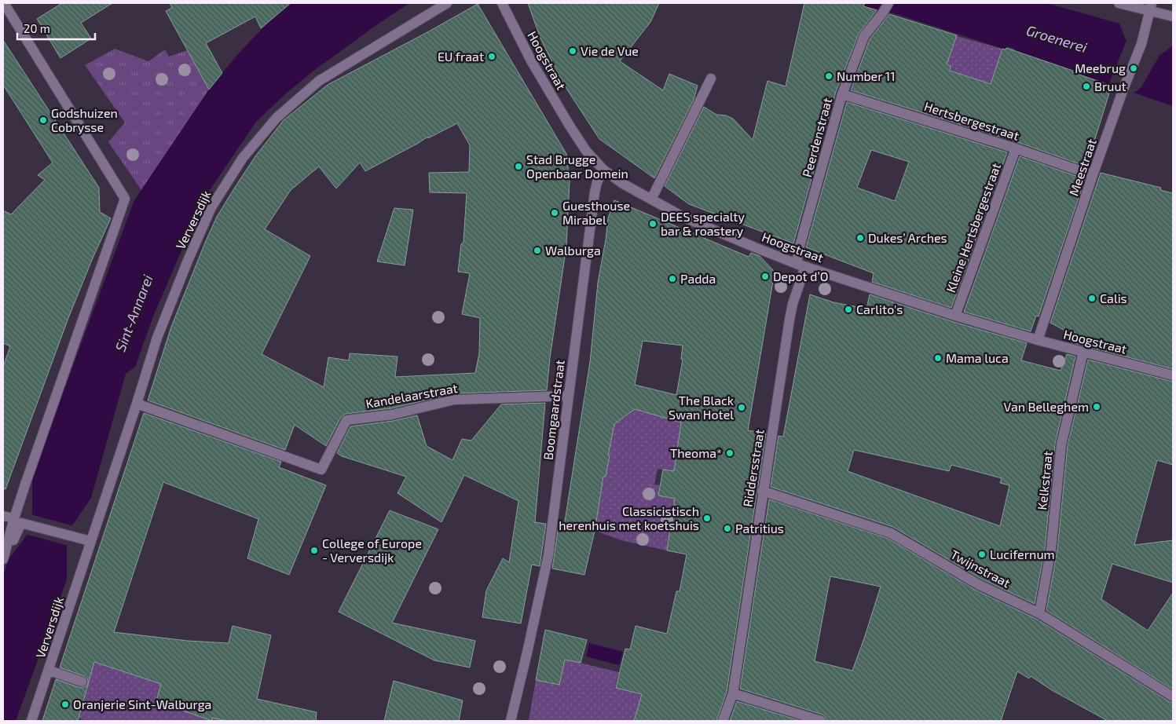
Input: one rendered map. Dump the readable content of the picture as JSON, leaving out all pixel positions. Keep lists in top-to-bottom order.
{
  "streets": {
    "street": [
      "Hoogstraat",
      "Hertsbergestraat",
      "Peerdenstraat",
      "Meestraat",
      "Verversdijk",
      "Kleine Hertsbergestraat",
      "Kandelaarstraat",
      "Boomgaardstraat",
      "Riddersstraat",
      "Kelkstraat",
      "Twijnstraat"
    ]
  },
  "crossings": [
    ["Hoogstraat", "Peerdenstraat"],
    ["Hoogstraat", "Meestraat"],
    ["Hoogstraat", "Kleine Hertsbergestraat"],
    ["Hoogstraat", "Boomgaardstraat"],
    ["Hoogstraat", "Riddersstraat"],
    ["Hoogstraat", "Kelkstraat"],
    ["Hertsbergestraat", "Peerdenstraat"],
    ["Hertsbergestraat", "Meestraat"],
    ["Hertsbergestraat", "Kleine Hertsbergestraat"],
    ["Peerdenstraat", "Riddersstraat"],
    ["Verversdijk", "Kandelaarstraat"],
    ["Kandelaarstraat", "Boomgaardstraat"],
    ["Riddersstraat", "Twijnstraat"],
    ["Kelkstraat", "Twijnstraat"]
  ],
  "water": ["Groenerei", "Sint-Annarei"],
  "places": [
    "Vie de Vue",
    "EU fraat",
    "Meebrug",
    "Number 11",
    "Bruut",
    "Godshuizen Cobrysse",
    "Stad Brugge Openbaar Domein",
    "Guesthouse Mirabel",
    "DEES specialty bar & roastery",
    "Dukes’ Arches",
    "Walburga",
    "Depot d’O",
    "Padda",
    "Calis",
    "Carlito's",
    "Mama luca",
    "Van Belleghem",
    "The Black Swan Hotel",
    "Theoma*",
    "Classicistisch herenhuis met koetshuis",
    "Patritius",
    "College of Europe - Verversdijk",
    "Lucifernum",
    "Oranjerie Sint-Walburga"
  ],
  "scale_bar": "20 m"
}
